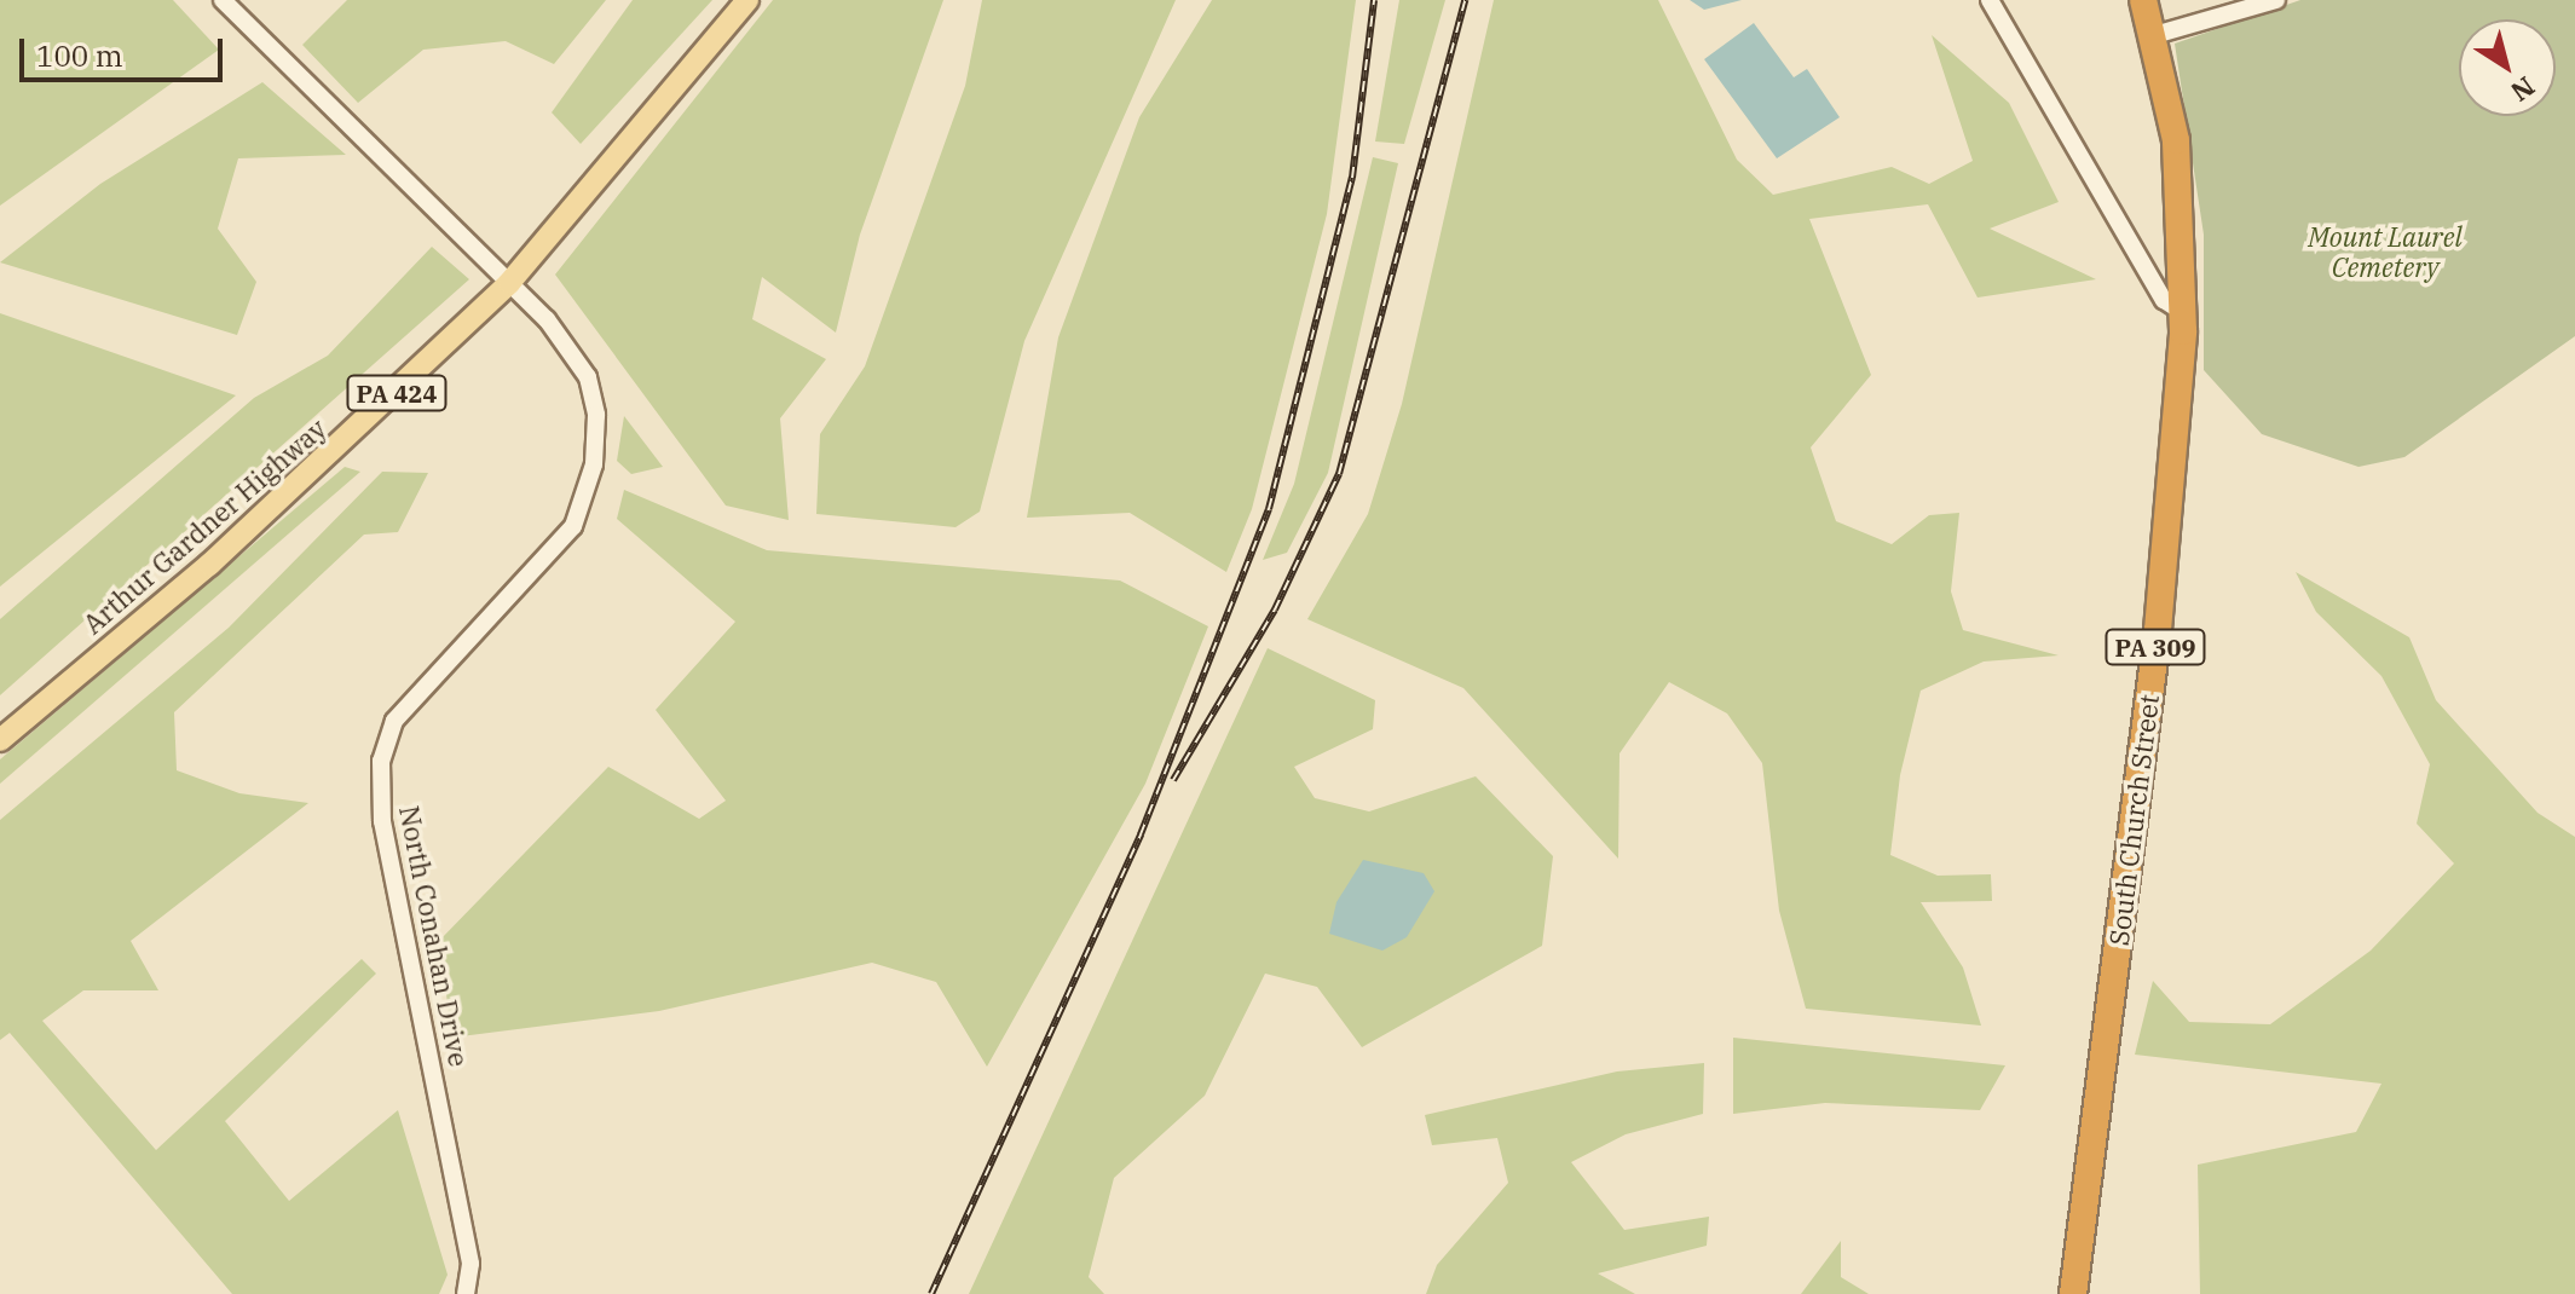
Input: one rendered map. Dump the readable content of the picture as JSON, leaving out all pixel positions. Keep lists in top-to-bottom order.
{
  "streets": {
    "highway": ["PA 309", "South Church Street"],
    "main road": ["PA 424", "Arthur Gardner Highway"],
    "street": ["North Conahan Drive"]
  },
  "crossings": [
    ["Arthur Gardner Highway", "North Conahan Drive"]
  ],
  "parks": ["Mount Laurel Cemetery"],
  "scale_bar": "100 m",
  "north": "bottom right"
}
